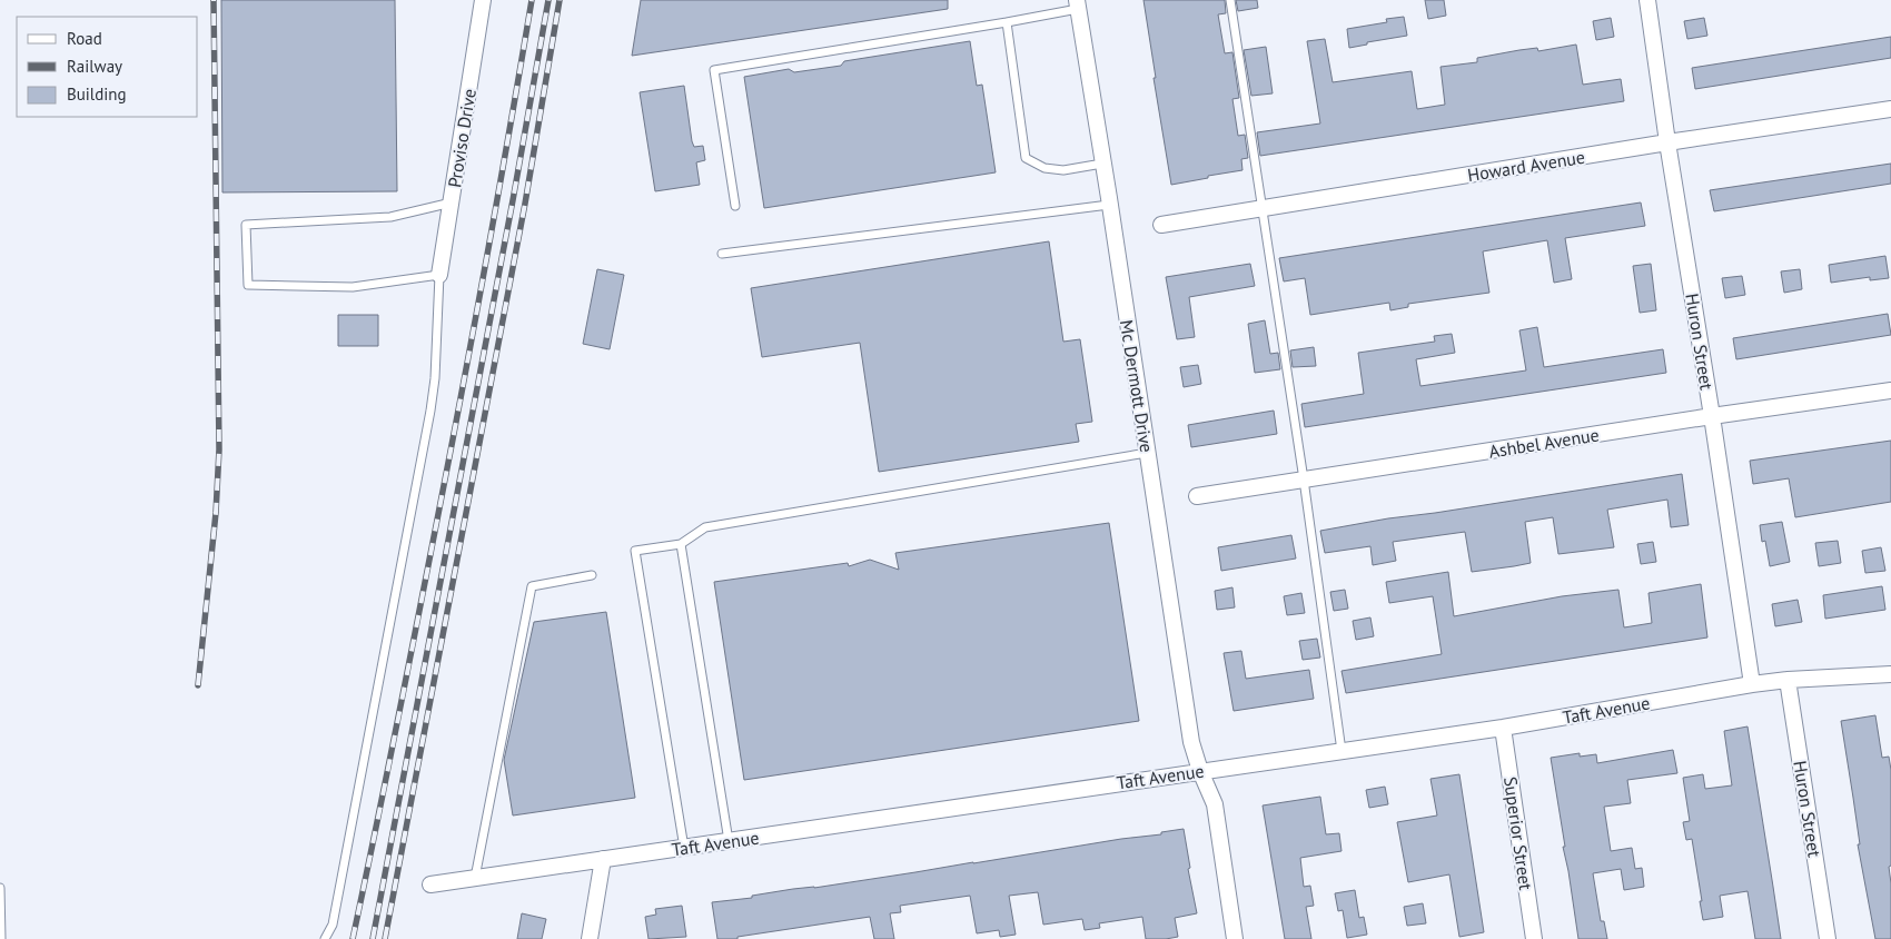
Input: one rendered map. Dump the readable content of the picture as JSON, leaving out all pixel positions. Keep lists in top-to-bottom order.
{
  "streets": {
    "street": [
      "Proviso Drive",
      "Howard Avenue",
      "Huron Street",
      "Mc Dermott Drive",
      "Ashbel Avenue",
      "Taft Avenue",
      "Superior Street"
    ]
  },
  "crossings": [
    ["Howard Avenue", "Huron Street"],
    ["Huron Street", "Ashbel Avenue"],
    ["Huron Street", "Taft Avenue"],
    ["Mc Dermott Drive", "Taft Avenue"],
    ["Taft Avenue", "Superior Street"]
  ],
  "legend": ["Road", "Railway", "Building"]
}
